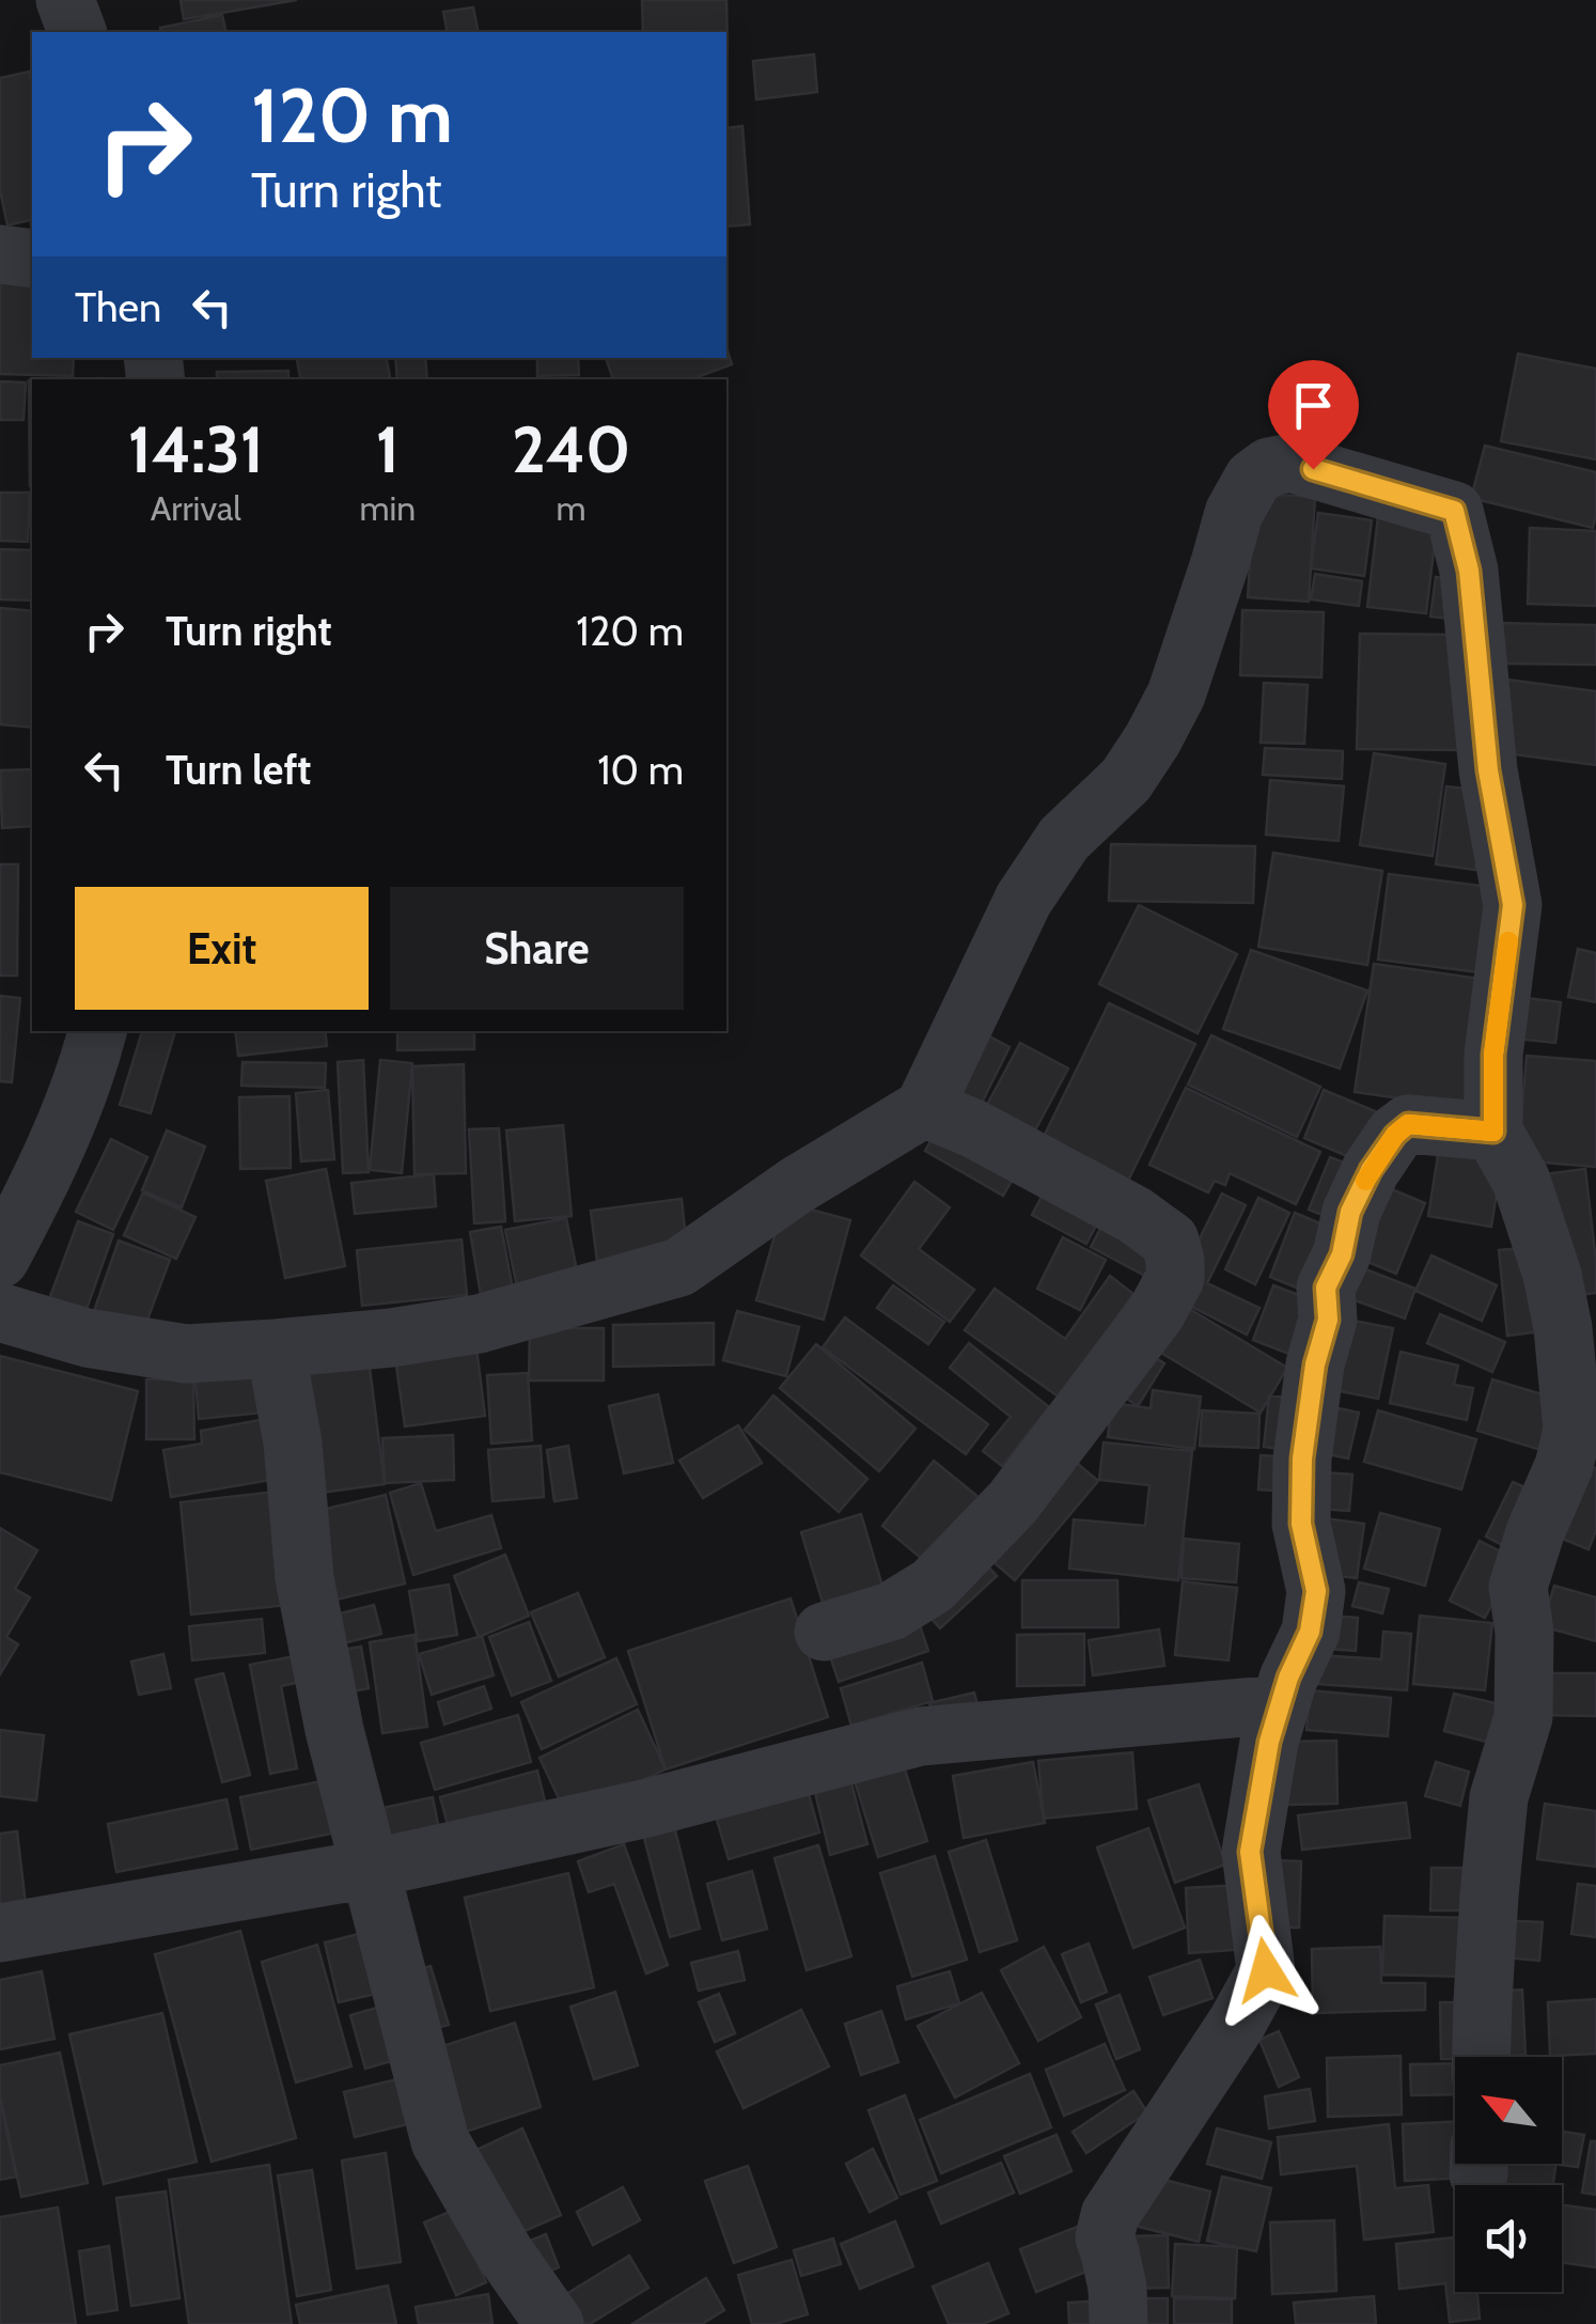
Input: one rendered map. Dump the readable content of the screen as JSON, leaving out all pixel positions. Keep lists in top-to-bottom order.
{
  "north": "top left",
  "page": {
    "turn": ["120 m", "Turn right"],
    "then": "Then",
    "eta": [
      "14:31",
      "Arrival",
      "1",
      "min",
      "240",
      "m"
    ],
    "list": [
      {
        "name": "Turn right",
        "value": "120 m"
      },
      {
        "name": "Turn left",
        "value": "10 m"
      }
    ],
    "buttons": ["Exit", "Share"]
  }
}
